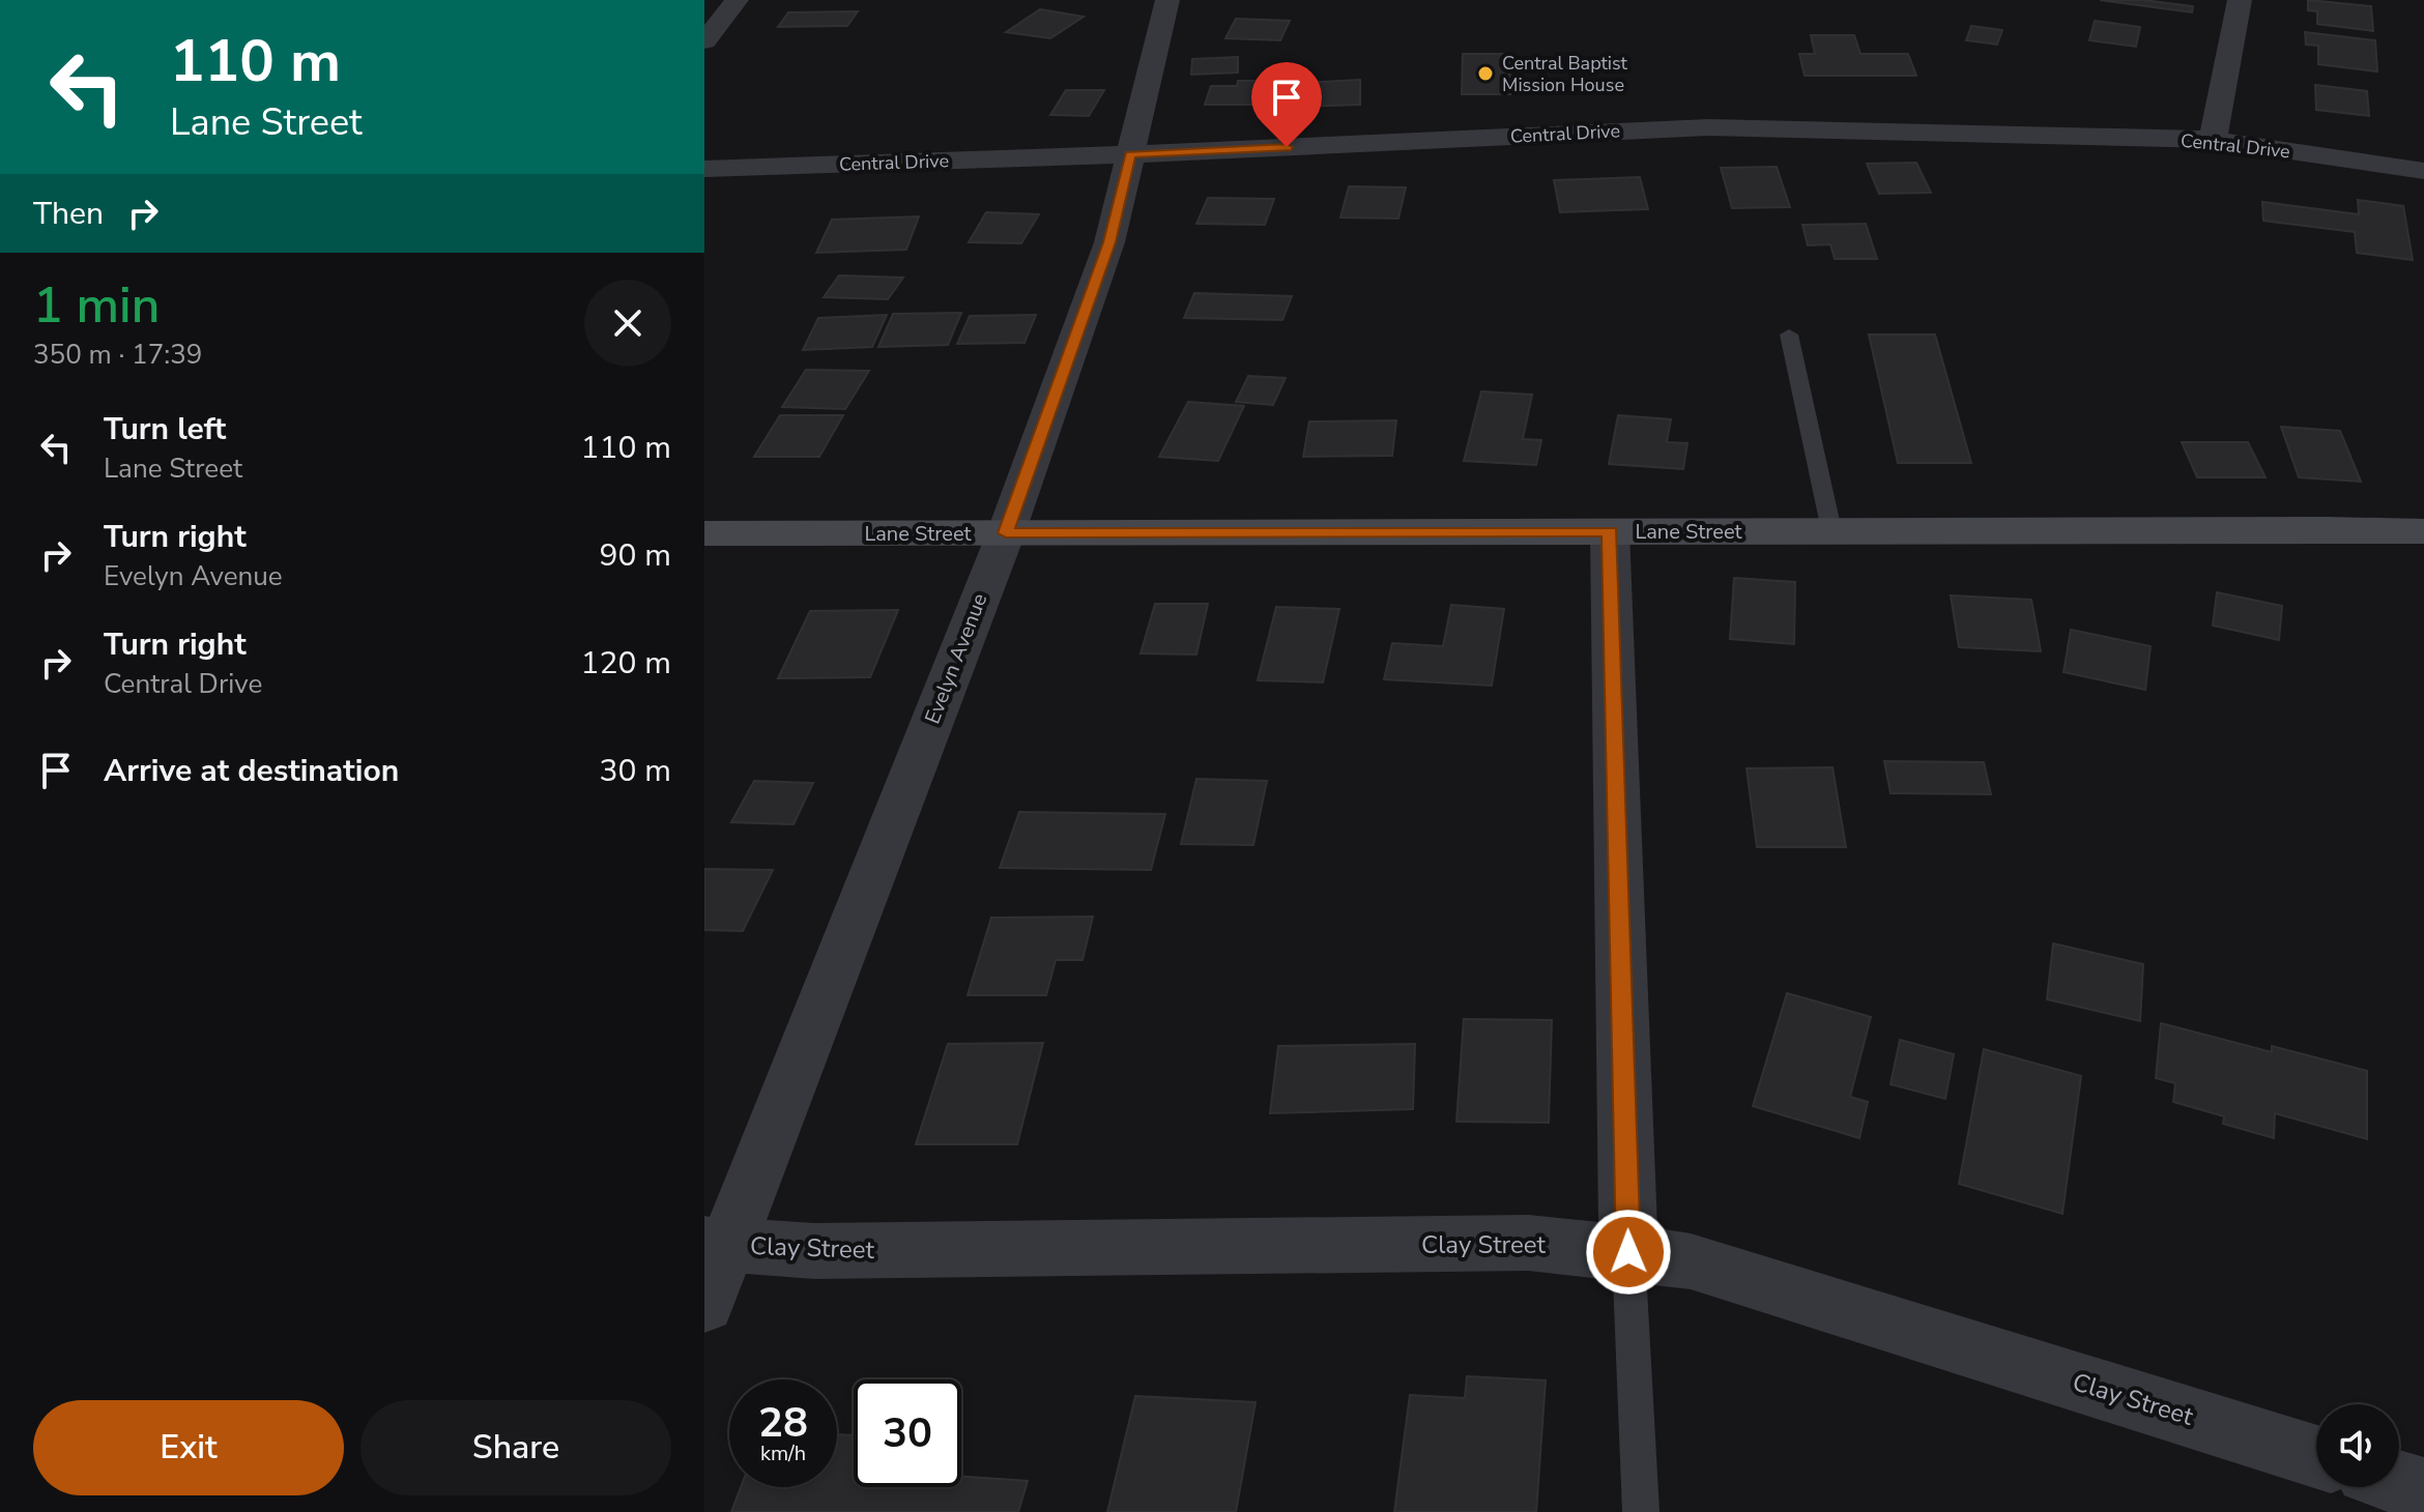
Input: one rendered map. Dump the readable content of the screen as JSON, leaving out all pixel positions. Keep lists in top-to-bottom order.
{
  "streets": {
    "main road": ["Lane Street"],
    "street": ["Central Drive", "Evelyn Avenue", "Clay Street"]
  },
  "crossings": [
    ["Central Drive", "Evelyn Avenue"],
    ["Lane Street", "Evelyn Avenue"],
    ["Evelyn Avenue", "Clay Street"]
  ],
  "places": ["Central Baptist Mission House"],
  "page": {
    "turn": ["110 m", "Lane Street"],
    "then": "Then",
    "heading": ["1 min", "350 m · 17:39"],
    "list": [
      {
        "name": "Turn left",
        "note": "Lane Street",
        "value": "110 m"
      },
      {
        "name": "Turn right",
        "note": "Evelyn Avenue",
        "value": "90 m"
      },
      {
        "name": "Turn right",
        "note": "Central Drive",
        "value": "120 m"
      },
      {
        "name": "Arrive at destination",
        "value": "30 m"
      }
    ],
    "speed": "28 km/h",
    "limit": "30",
    "buttons": ["Exit", "Share"]
  }
}
